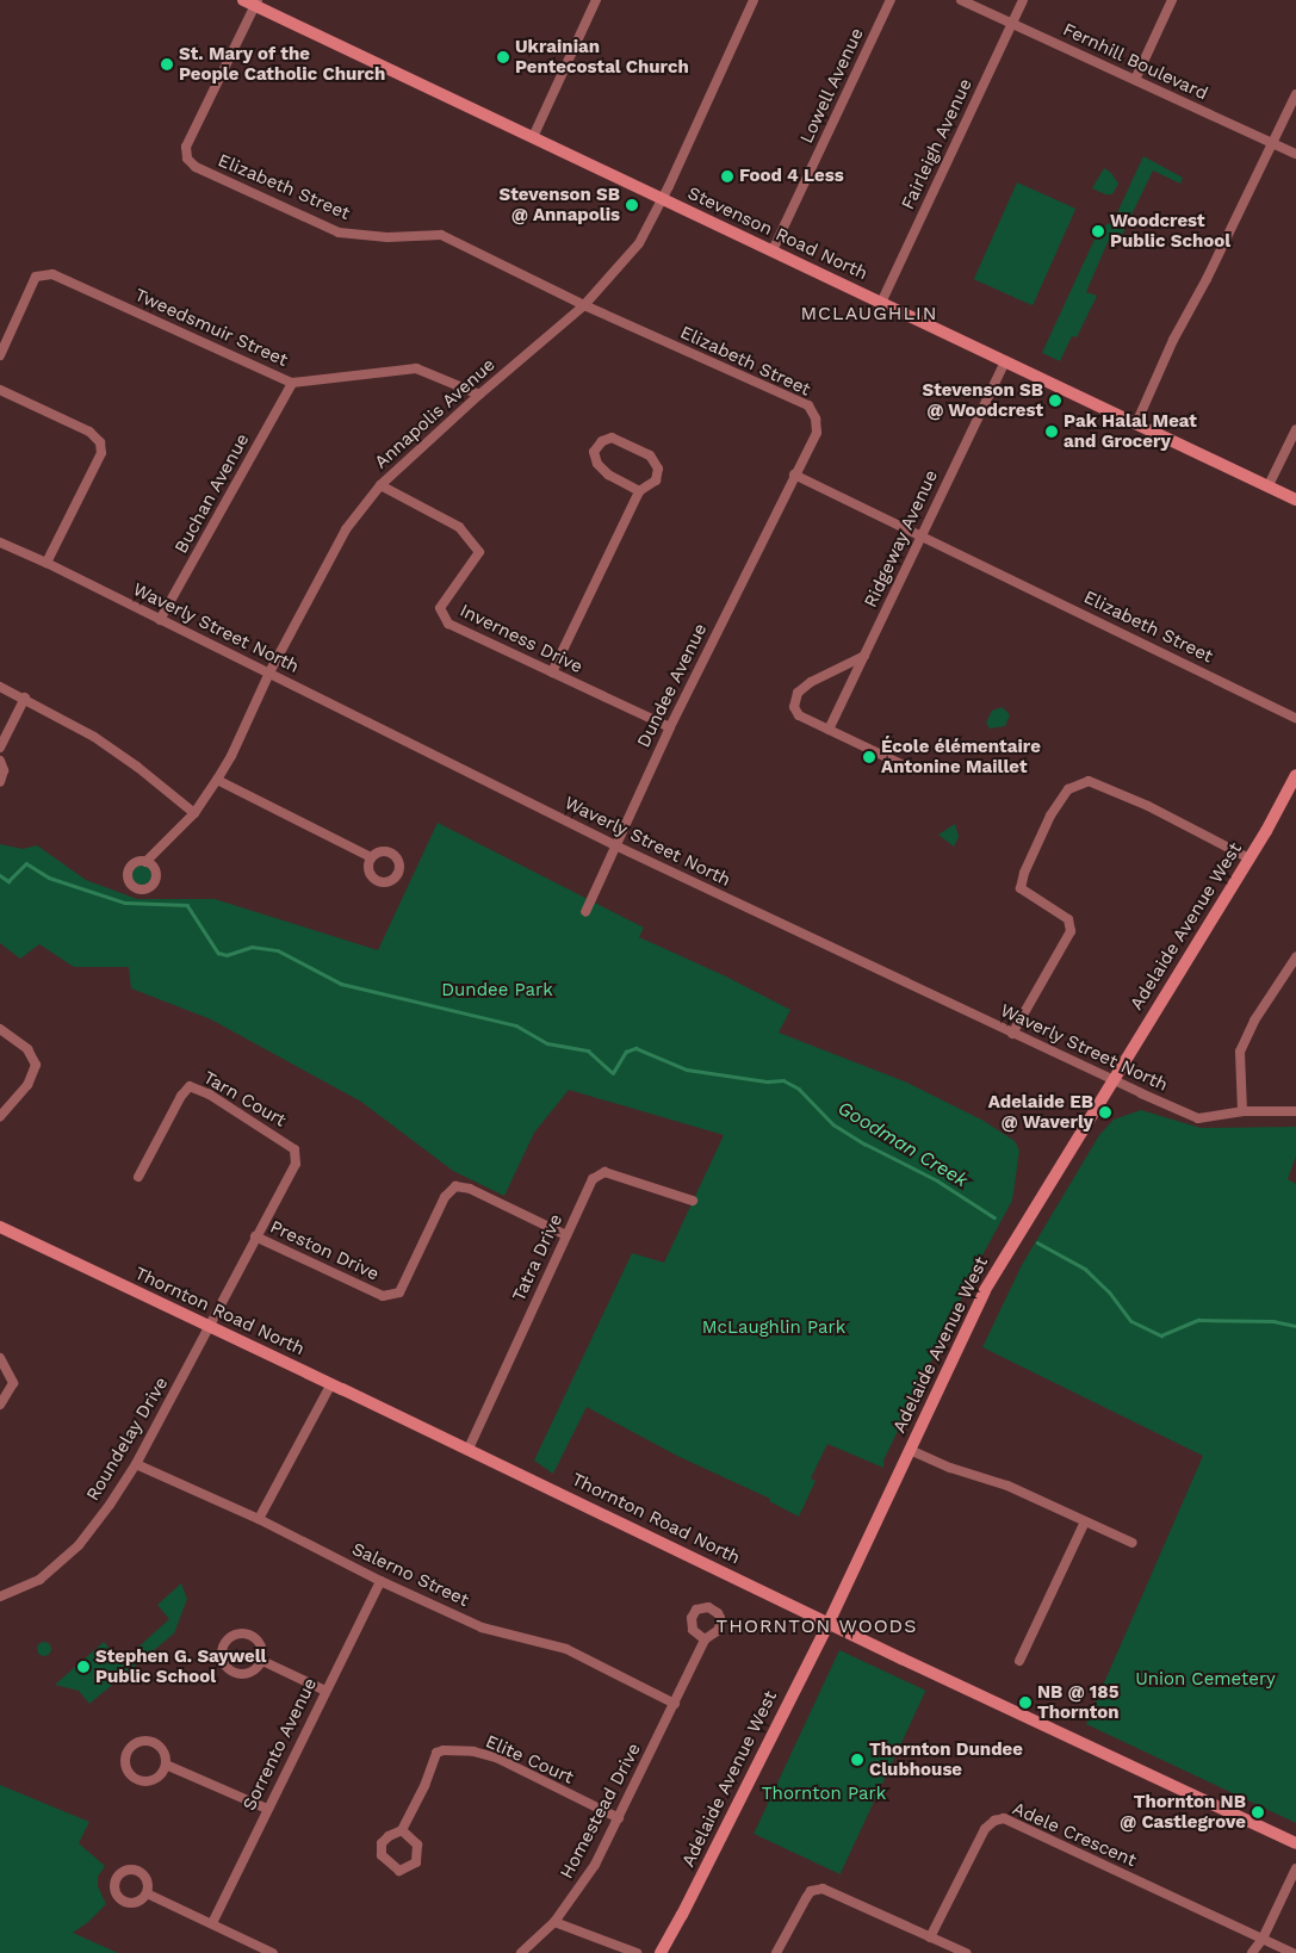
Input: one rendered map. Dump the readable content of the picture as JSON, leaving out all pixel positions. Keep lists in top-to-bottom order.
{
  "streets": {
    "main road": ["Stevenson Road North", "Adelaide Avenue West", "Thornton Road North"],
    "street": [
      "Fernhill Boulevard",
      "Lowell Avenue",
      "Fairleigh Avenue",
      "Elizabeth Street",
      "Tweedsmuir Street",
      "Annapolis Avenue",
      "Buchan Avenue",
      "Ridgeway Avenue",
      "Waverly Street North",
      "Inverness Drive",
      "Dundee Avenue",
      "Tarn Court",
      "Preston Drive",
      "Tatra Drive",
      "Roundelay Drive",
      "Salerno Street",
      "Sorrento Avenue",
      "Elite Court",
      "Homestead Drive",
      "Adele Crescent"
    ]
  },
  "crossings": [
    ["Fernhill Boulevard", "Fairleigh Avenue"],
    ["Lowell Avenue", "Stevenson Road North"],
    ["Fairleigh Avenue", "Stevenson Road North"],
    ["Elizabeth Street", "Stevenson Road North"],
    ["Elizabeth Street", "Annapolis Avenue"],
    ["Elizabeth Street", "Ridgeway Avenue"],
    ["Elizabeth Street", "Dundee Avenue"],
    ["Stevenson Road North", "Annapolis Avenue"],
    ["Stevenson Road North", "Ridgeway Avenue"],
    ["Tweedsmuir Street", "Annapolis Avenue"],
    ["Tweedsmuir Street", "Buchan Avenue"],
    ["Annapolis Avenue", "Waverly Street North"],
    ["Annapolis Avenue", "Inverness Drive"],
    ["Buchan Avenue", "Waverly Street North"],
    ["Waverly Street North", "Dundee Avenue"],
    ["Waverly Street North", "Adelaide Avenue West"],
    ["Inverness Drive", "Dundee Avenue"],
    ["Adelaide Avenue West", "Thornton Road North"],
    ["Tarn Court", "Preston Drive"],
    ["Tarn Court", "Thornton Road North"],
    ["Tarn Court", "Roundelay Drive"],
    ["Preston Drive", "Tatra Drive"],
    ["Tatra Drive", "Thornton Road North"],
    ["Thornton Road North", "Roundelay Drive"],
    ["Roundelay Drive", "Salerno Street"],
    ["Salerno Street", "Sorrento Avenue"],
    ["Salerno Street", "Homestead Drive"],
    ["Elite Court", "Homestead Drive"]
  ],
  "districts": ["MCLAUGHLIN", "THORNTON WOODS"],
  "water": ["Goodman Creek"],
  "parks": [
    "Dundee Park",
    "McLaughlin Park",
    "Union Cemetery",
    "Thornton Park"
  ],
  "places": [
    "Ukrainian Pentecostal Church",
    "St. Mary of the People Catholic Church",
    "Food 4 Less",
    "Stevenson SB @ Annapolis",
    "Woodcrest Public School",
    "Stevenson SB @ Woodcrest",
    "Pak Halal Meat and Grocery",
    "École élémentaire Antonine Maillet",
    "Adelaide EB @ Waverly",
    "Stephen G. Saywell Public School",
    "NB @ 185 Thornton",
    "Thornton Dundee Clubhouse",
    "Thornton NB @ Castlegrove"
  ]
}
